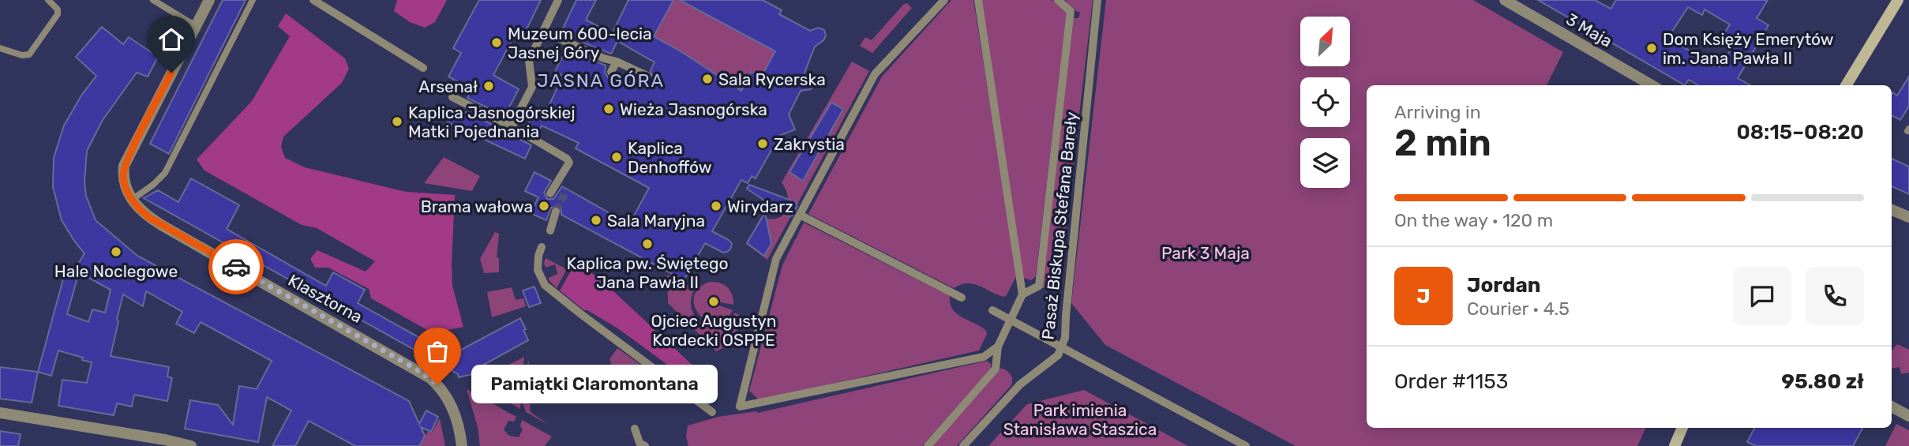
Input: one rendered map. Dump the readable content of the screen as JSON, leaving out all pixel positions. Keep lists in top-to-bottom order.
{
  "streets": {
    "street": ["3 Maja", "Pasaż Biskupa Stefana Bareły", "Klasztorna"]
  },
  "districts": ["JASNA GÓRA"],
  "parks": ["Park 3 Maja", "Park imienia Stanisława Staszica"],
  "places": [
    "Muzeum 600-lecia Jasnej Góry",
    "Dom Księży Emerytów im. Jana Pawła II",
    "Sala Rycerska",
    "Arsenał",
    "Wieża Jasnogórska",
    "Kaplica Jasnogórskiej Matki Pojednania",
    "Zakrystia",
    "Kaplica Denhoffów",
    "Brama wałowa",
    "Wirydarz",
    "Sala Maryjna",
    "Kaplica pw. Świętego Jana Pawła II",
    "Hale Noclegowe",
    "Ojciec Augustyn Kordecki OSPPE",
    "Pamiątki Claromontana"
  ],
  "north": "top right",
  "page": {
    "heading": ["2 min", "Arriving in", "08:15–08:20"],
    "panel": [
      "Jordan",
      "Courier · 4.5",
      "Order #1153",
      "95.80 zł"
    ],
    "bar": "On the way · 120 m",
    "round": "J",
    "bubble": "Pamiątki Claromontana"
  }
}
